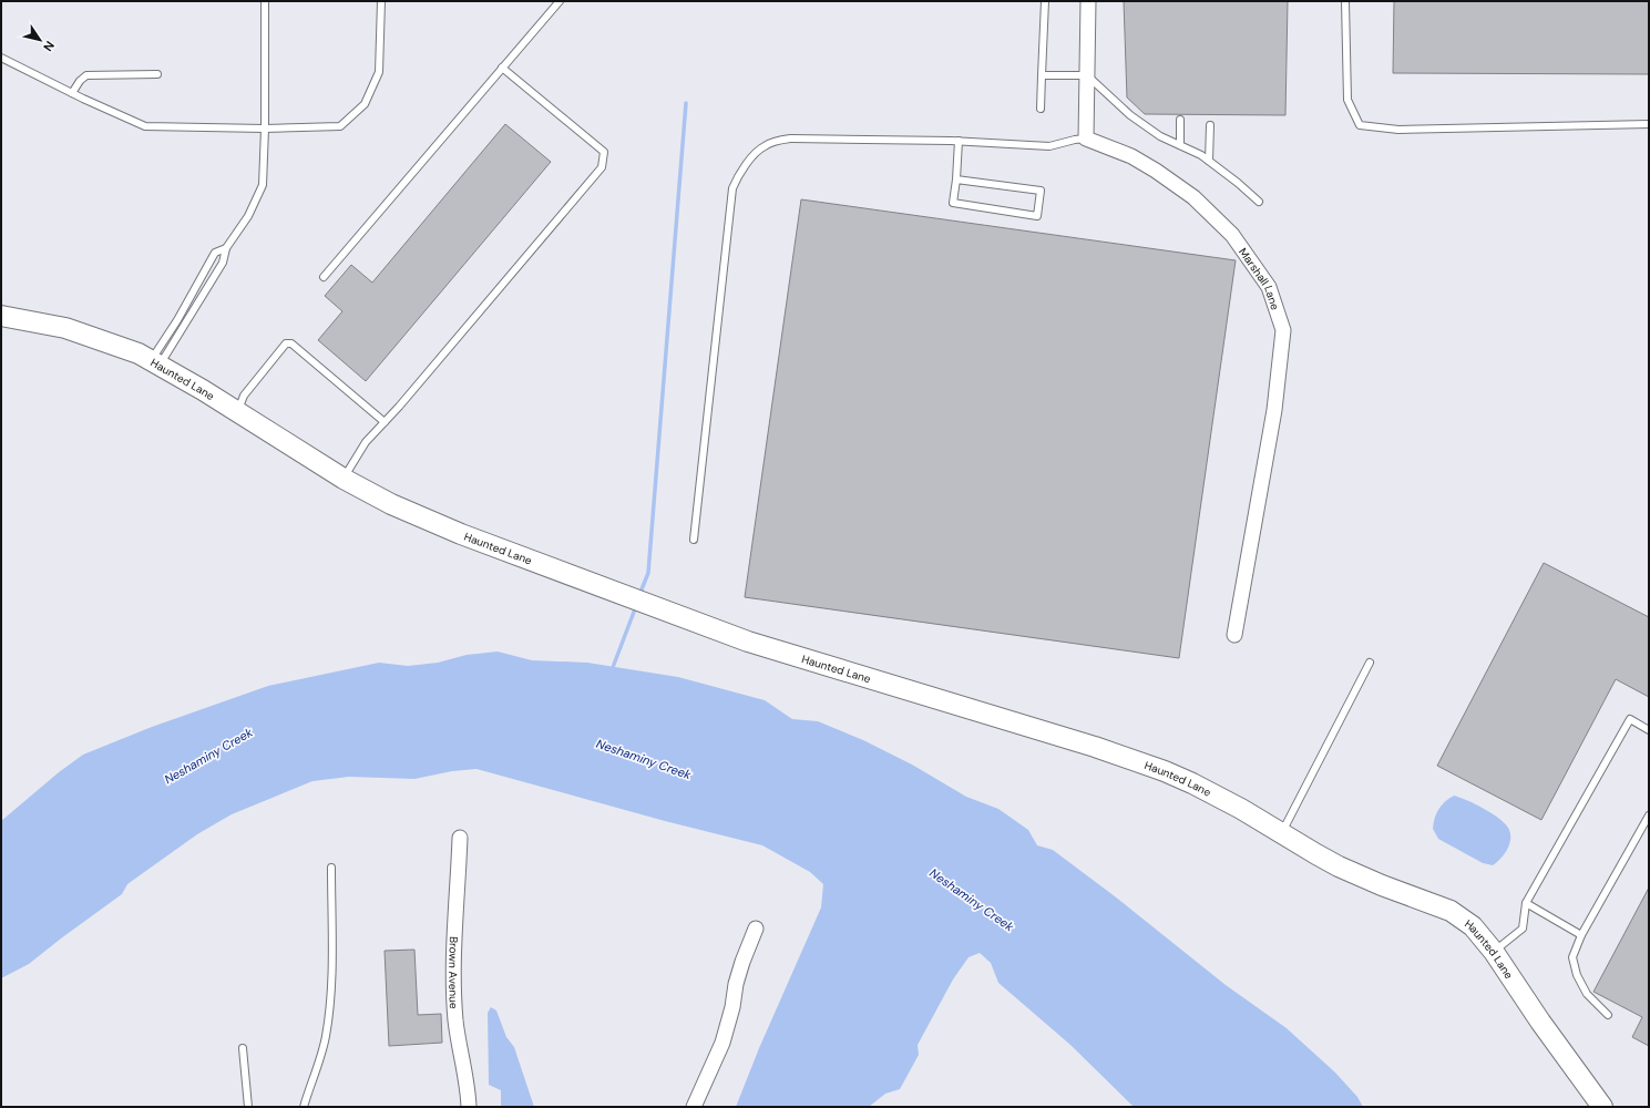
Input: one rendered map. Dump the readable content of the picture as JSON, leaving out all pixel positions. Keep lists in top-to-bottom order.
{
  "streets": {
    "street": ["Marshall Lane", "Haunted Lane", "Brown Avenue"]
  },
  "water": ["Neshaminy Creek"],
  "north": "bottom right"
}
